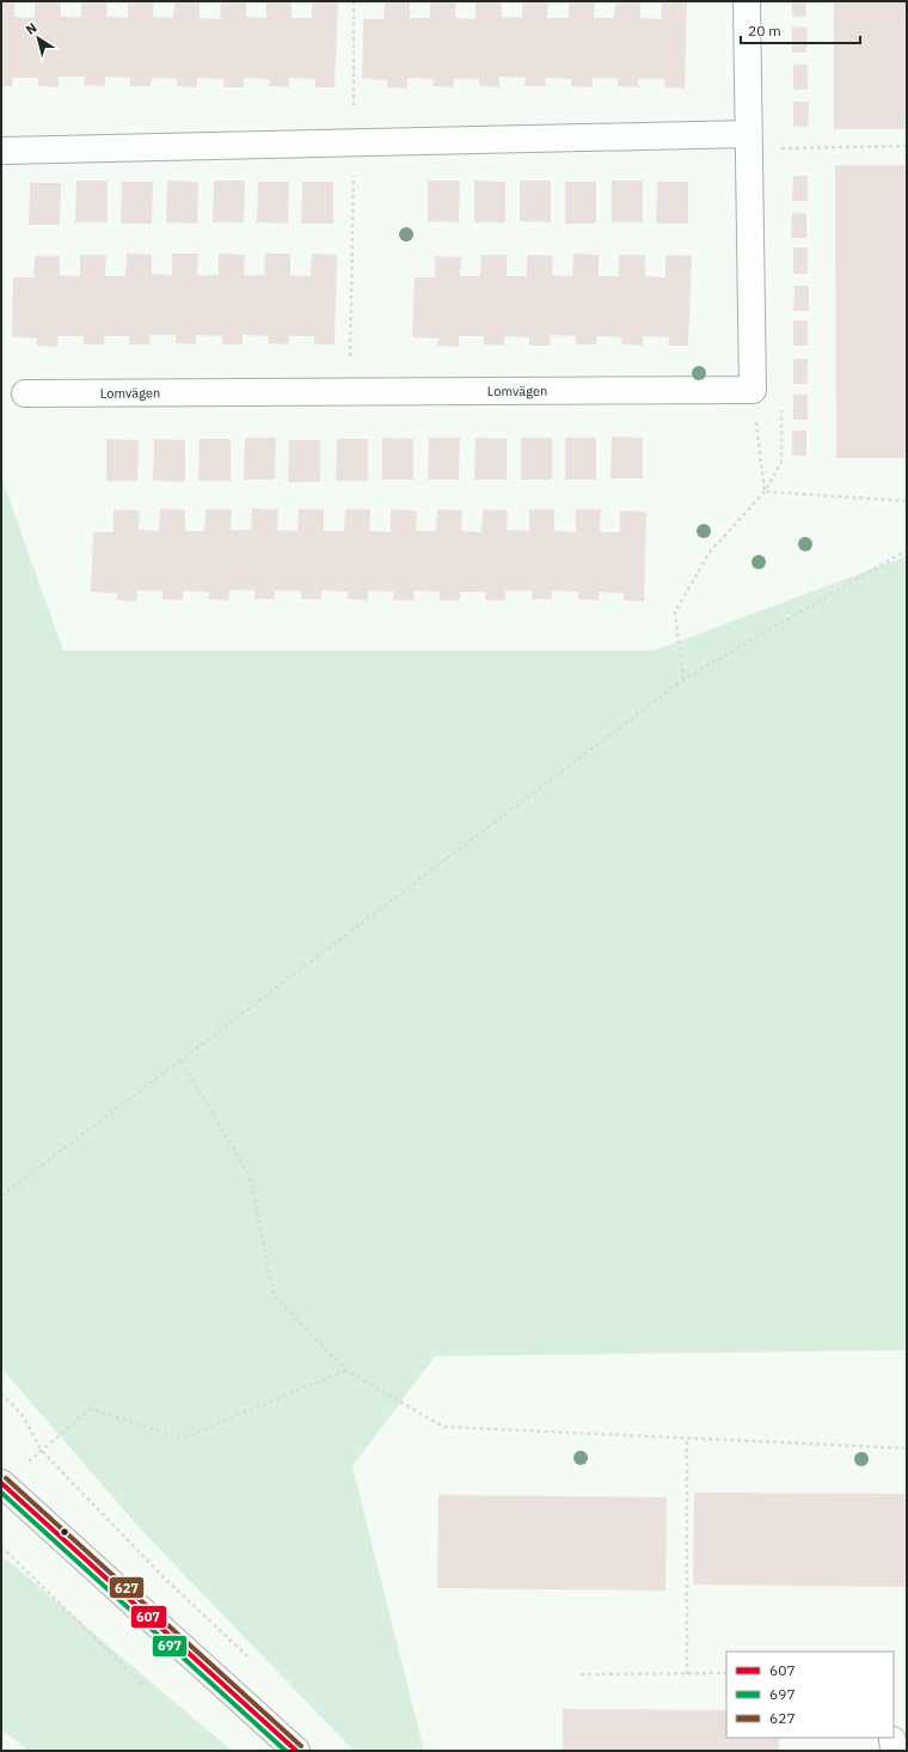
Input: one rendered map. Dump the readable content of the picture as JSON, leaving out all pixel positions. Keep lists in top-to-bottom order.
{
  "streets": {
    "street": ["Lomvägen"]
  },
  "lines": ["transit line 627", "transit line 607", "transit line 697"],
  "legend": ["607", "697", "627"],
  "scale_bar": "20 m",
  "north": "top left"
}
